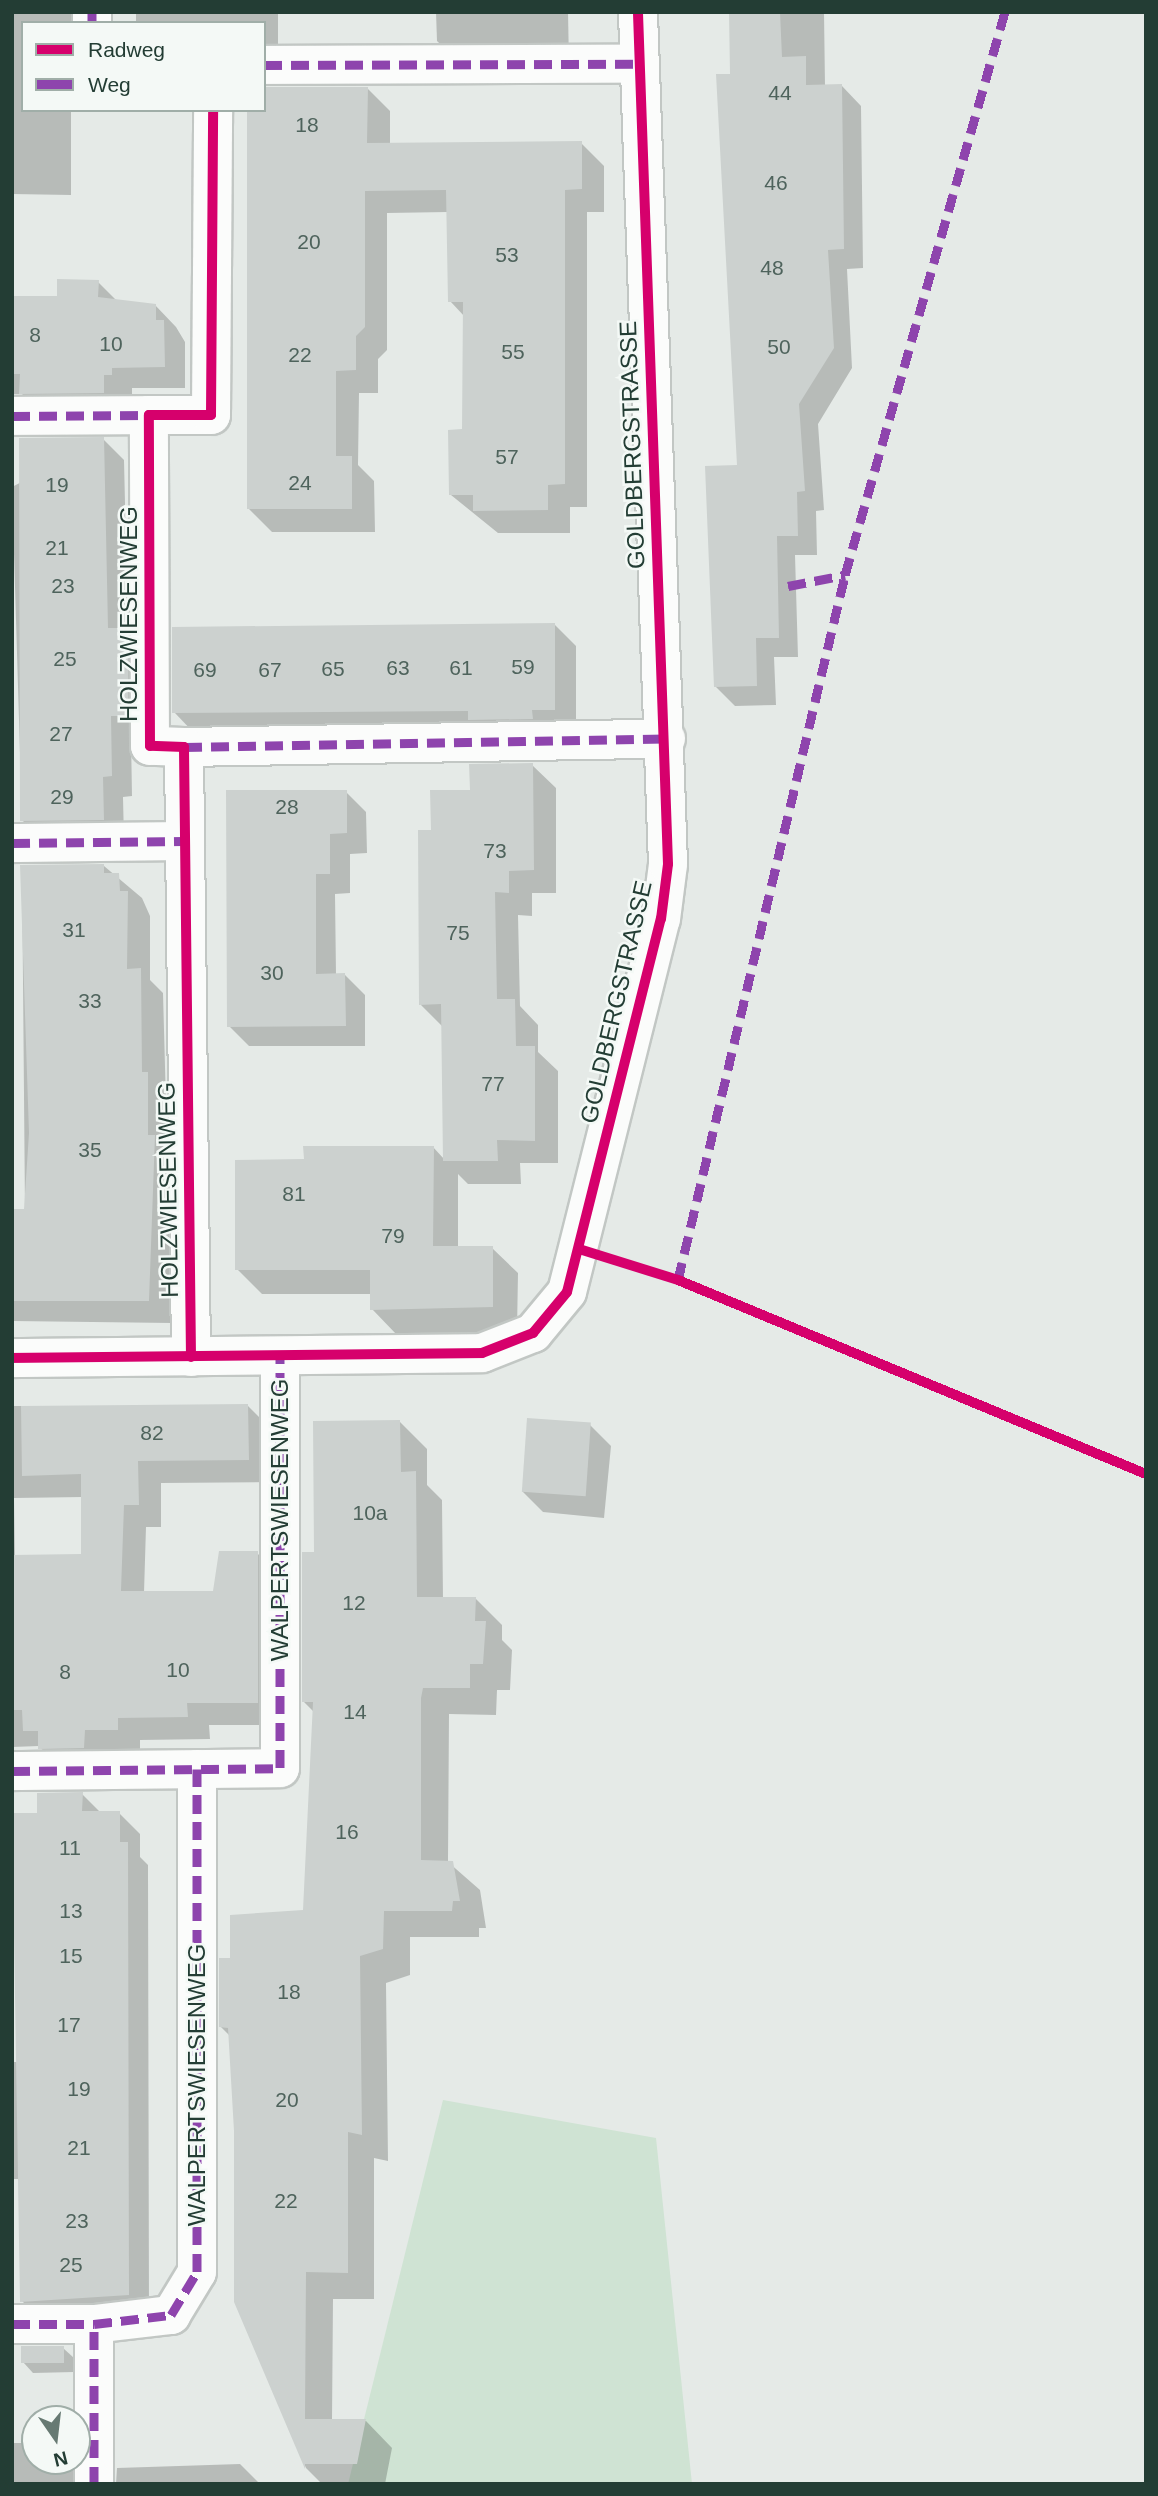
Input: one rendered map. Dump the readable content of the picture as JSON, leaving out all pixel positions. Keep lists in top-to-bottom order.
{
  "streets": {
    "street": ["GOLDBERGSTRASSE", "HOLZWIESENWEG", "WALPERTSWIESENWEG"]
  },
  "crossings": [
    ["GOLDBERGSTRASSE", "HOLZWIESENWEG"],
    ["GOLDBERGSTRASSE", "WALPERTSWIESENWEG"]
  ],
  "house_numbers": [
    "44",
    "18",
    "46",
    "20",
    "53",
    "48",
    "8",
    "10",
    "50",
    "55",
    "22",
    "57",
    "24",
    "19",
    "21",
    "23",
    "25",
    "59",
    "63",
    "61",
    "65",
    "69",
    "67",
    "27",
    "29",
    "28",
    "73",
    "31",
    "75",
    "30",
    "33",
    "77",
    "35",
    "81",
    "79",
    "82",
    "10a",
    "12",
    "10",
    "8",
    "14",
    "16",
    "11",
    "13",
    "15",
    "18",
    "17",
    "19",
    "20",
    "21",
    "22",
    "23",
    "25"
  ],
  "legend": ["Radweg", "Weg"],
  "north": "bottom"
}
